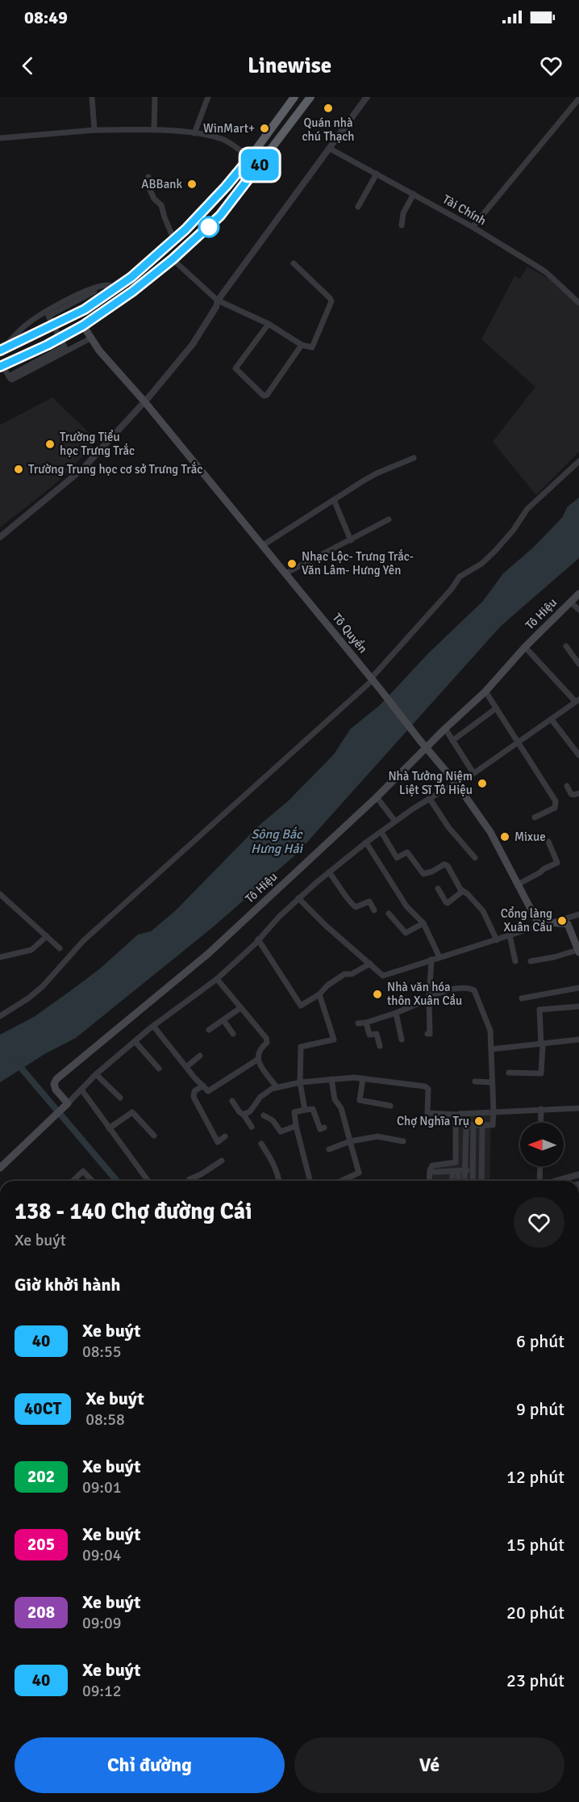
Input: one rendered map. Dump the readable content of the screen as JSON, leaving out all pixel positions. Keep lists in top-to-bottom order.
{
  "streets": {
    "main road": ["Tô Hiệu", "Tô Quyền"],
    "street": ["Tài Chính"]
  },
  "crossings": [
    ["Tô Hiệu", "Tô Quyền"]
  ],
  "water": ["Sông Bắc Hưng Hải"],
  "places": [
    "Quán nhà chú Thạch",
    "WinMart+",
    "ABBank",
    "Trường Tiểu học Trưng Trắc",
    "Trường Trung học cơ sở Trưng Trắc",
    "Nhạc Lộc- Trưng Trắc- Văn Lâm- Hưng Yên",
    "Nhà Tưởng Niệm Liệt Sĩ Tô Hiệu",
    "Mixue",
    "Cổng làng Xuân Cầu",
    "Nhà văn hóa thôn Xuân Cầu",
    "Chợ Nghĩa Trụ"
  ],
  "lines": ["bus line 40"],
  "north": "left",
  "page": {
    "status": "08:49",
    "header": "Linewise",
    "on_map": "40",
    "heading": [
      ["138 - 140 Chợ đường Cái", "Xe buýt"],
      "Giờ khởi hành"
    ],
    "list": [
      {
        "mark": "40",
        "name": "Xe buýt",
        "note": "08:55",
        "value": "6 phút"
      },
      {
        "mark": "40CT",
        "name": "Xe buýt",
        "note": "08:58",
        "value": "9 phút"
      },
      {
        "mark": "202",
        "name": "Xe buýt",
        "note": "09:01",
        "value": "12 phút"
      },
      {
        "mark": "205",
        "name": "Xe buýt",
        "note": "09:04",
        "value": "15 phút"
      },
      {
        "mark": "208",
        "name": "Xe buýt",
        "note": "09:09",
        "value": "20 phút"
      },
      {
        "mark": "40",
        "name": "Xe buýt",
        "note": "09:12",
        "value": "23 phút"
      }
    ],
    "buttons": ["Chỉ đường", "Vé"]
  }
}
